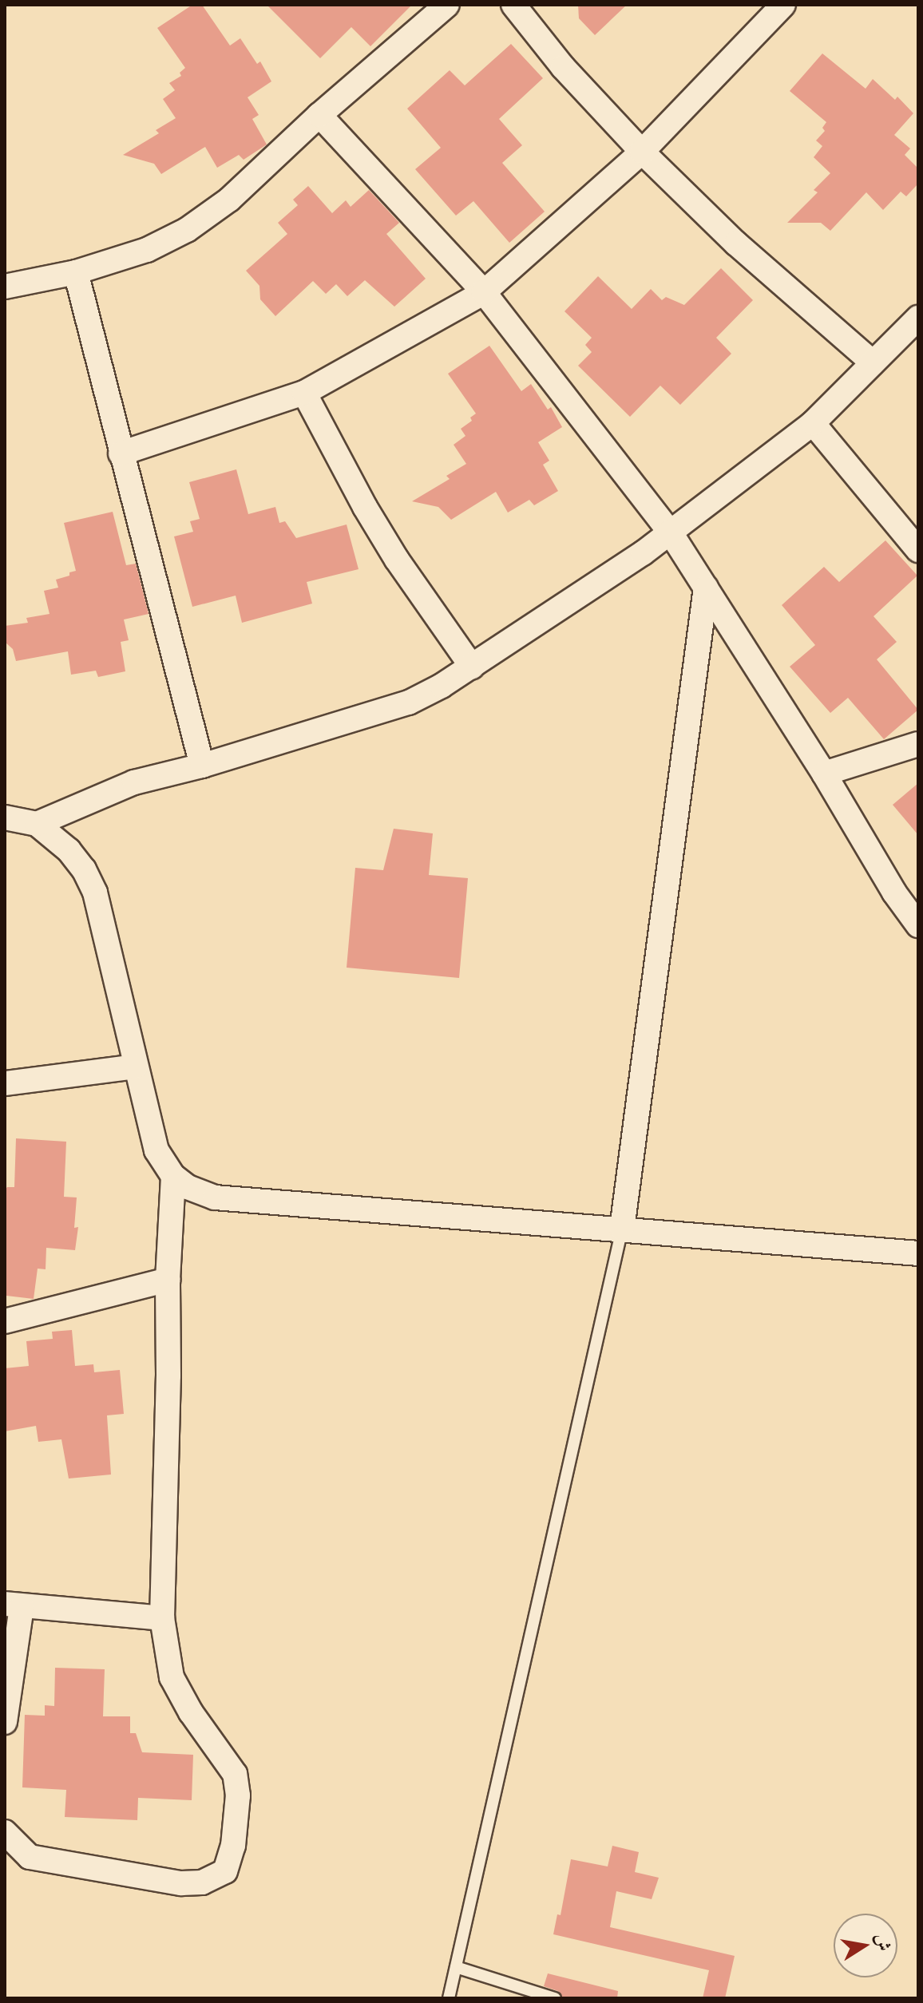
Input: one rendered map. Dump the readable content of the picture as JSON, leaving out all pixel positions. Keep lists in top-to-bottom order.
{
  "north": "right"
}
